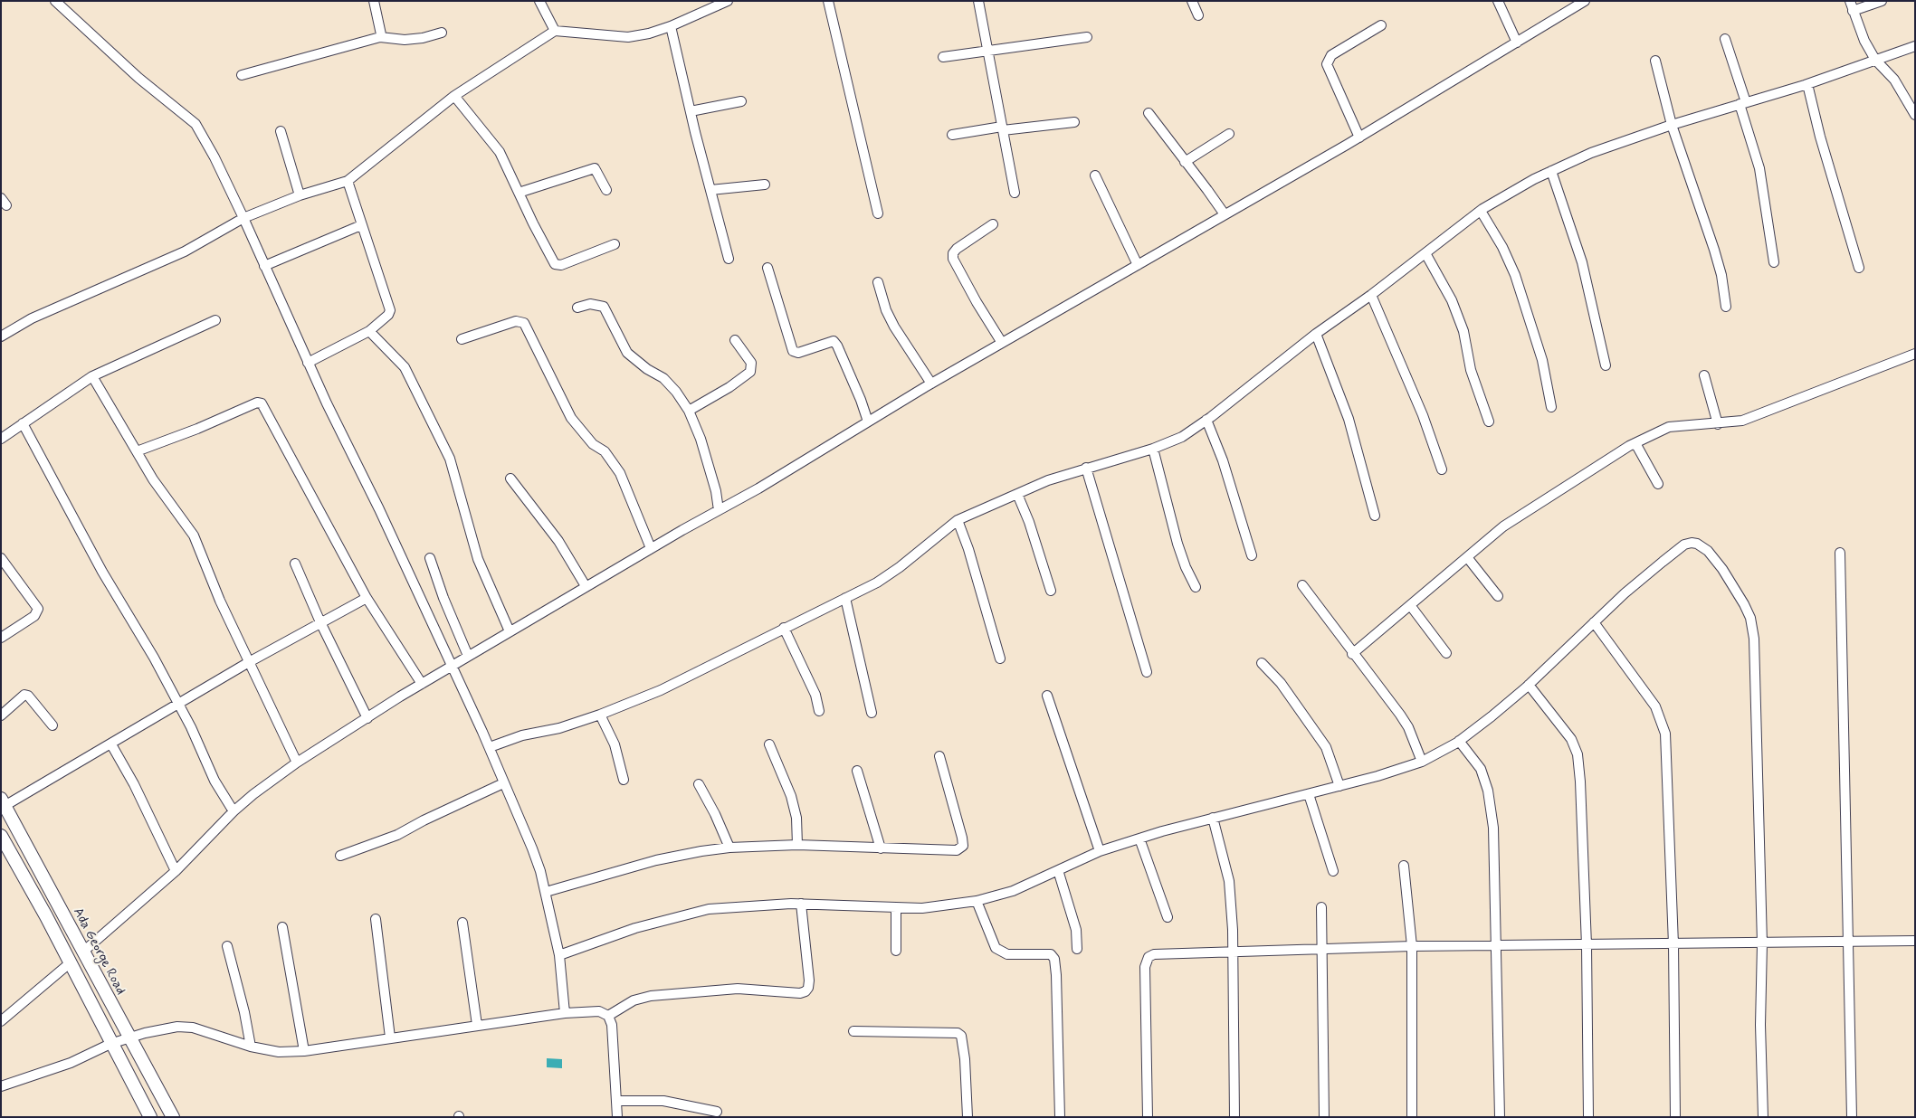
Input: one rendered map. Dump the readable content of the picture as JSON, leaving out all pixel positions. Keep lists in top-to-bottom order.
{
  "streets": {
    "main road": ["Ada George Road"]
  }
}
